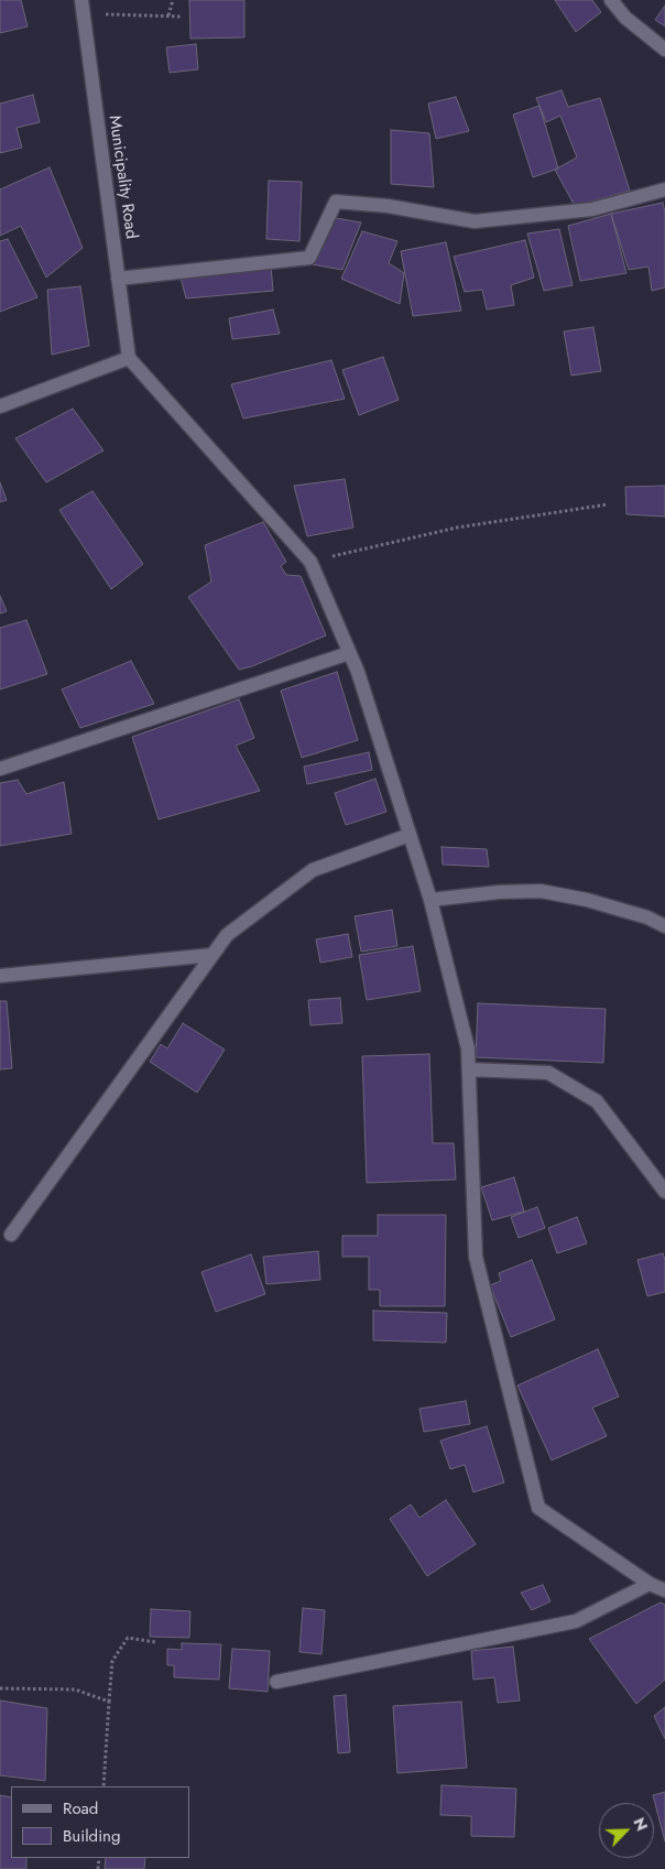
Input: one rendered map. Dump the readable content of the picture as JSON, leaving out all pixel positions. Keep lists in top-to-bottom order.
{
  "streets": {
    "street": ["Municipality Road"]
  },
  "legend": ["Road", "Building"],
  "north": "top right"
}
